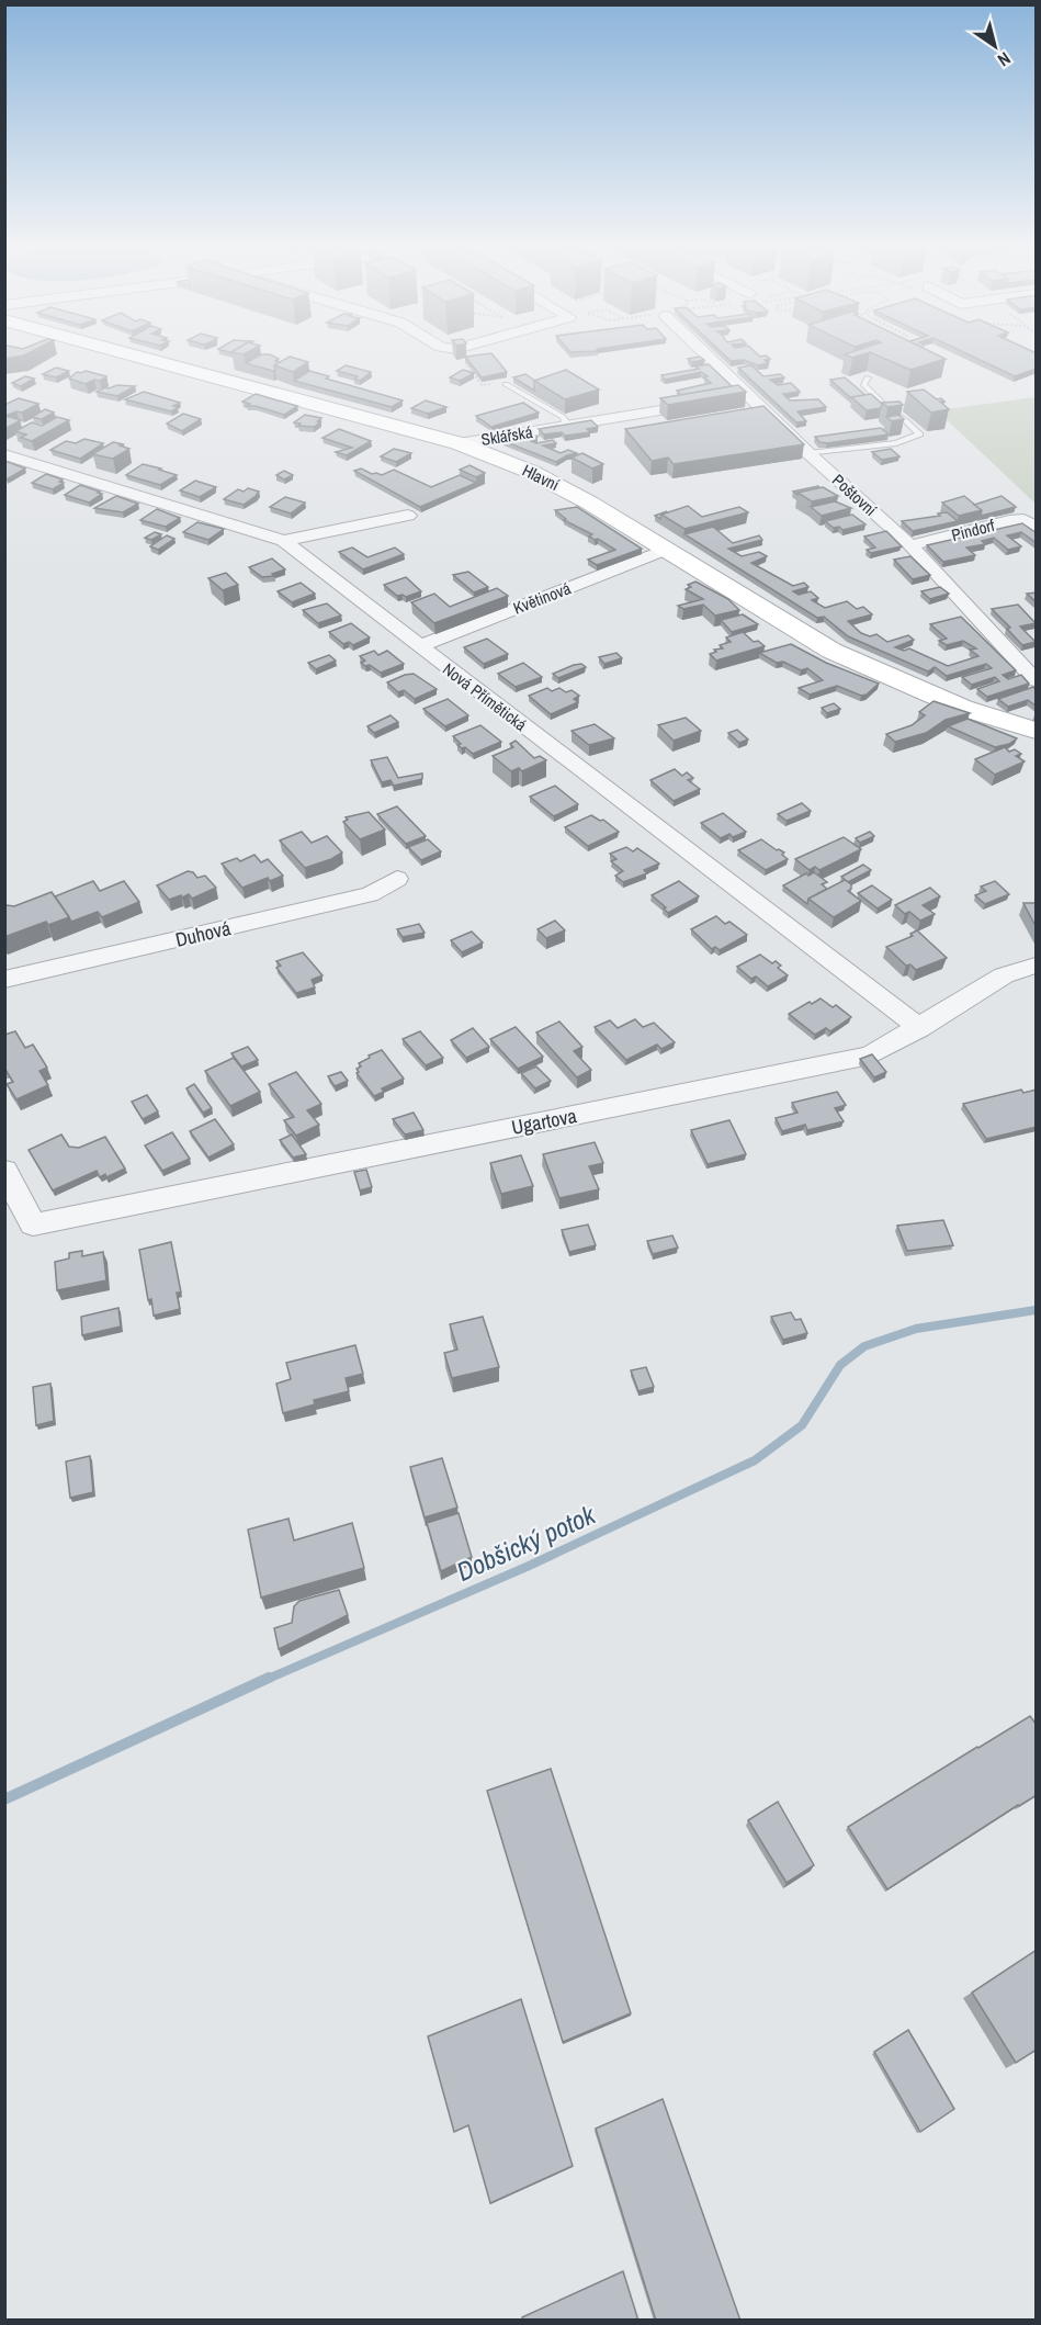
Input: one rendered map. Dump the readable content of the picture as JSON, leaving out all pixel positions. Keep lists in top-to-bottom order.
{
  "streets": {
    "main road": ["Hlavní"],
    "street": [
      "Sklářská",
      "Poštovní",
      "Pindorf",
      "Květinová",
      "Nová Přímětická",
      "Duhová",
      "Ugartova"
    ]
  },
  "crossings": [
    ["Sklářská", "Hlavní"],
    ["Sklářská", "Poštovní"],
    ["Hlavní", "Květinová"],
    ["Poštovní", "Pindorf"],
    ["Květinová", "Nová Přímětická"],
    ["Nová Přímětická", "Ugartova"]
  ],
  "water": ["Dobšický potok"],
  "north": "bottom right"
}
